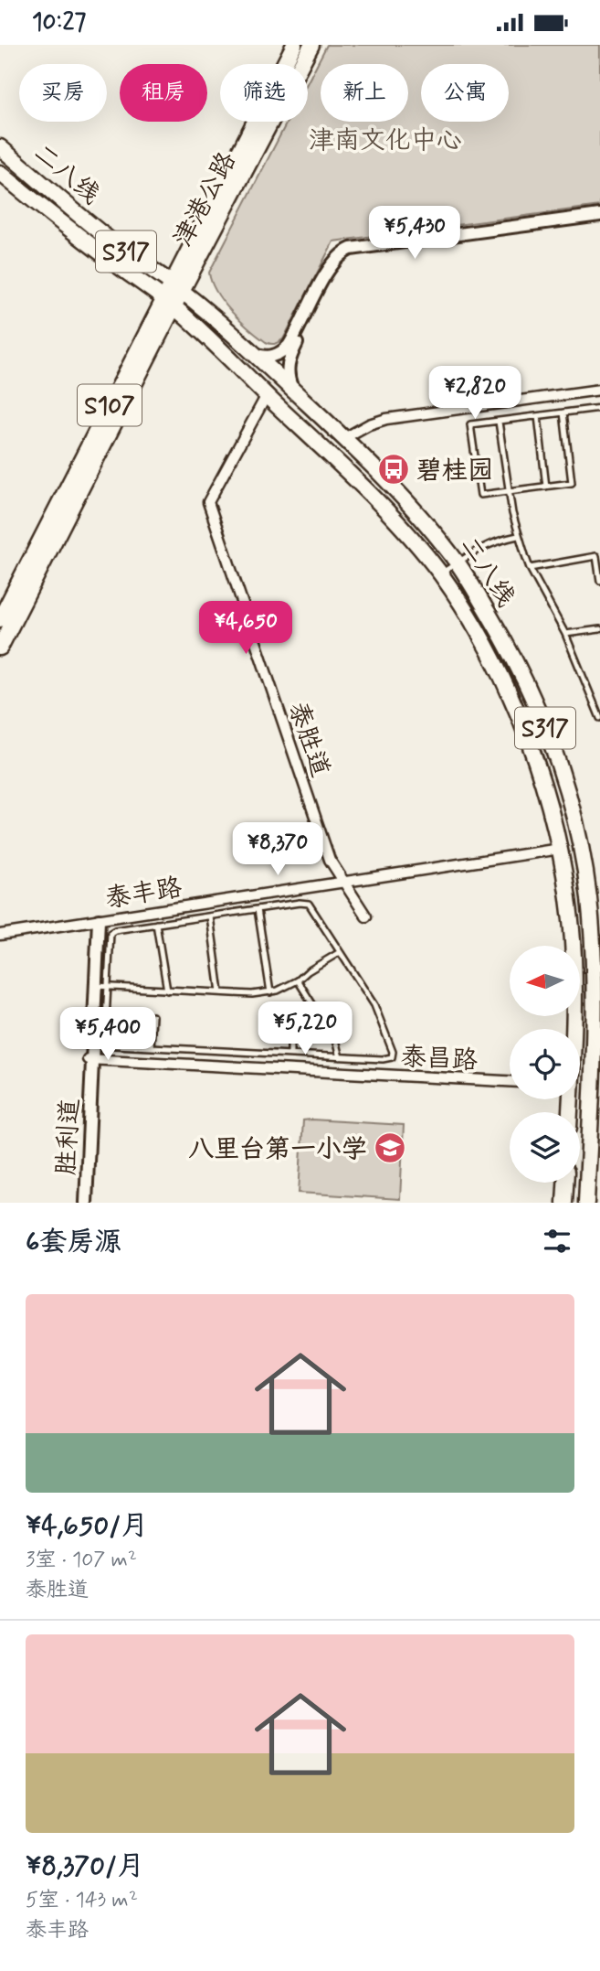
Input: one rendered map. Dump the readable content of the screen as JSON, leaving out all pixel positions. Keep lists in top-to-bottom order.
{
  "streets": {
    "main road": [
      "二八线",
      "津港公路",
      "S317",
      "S107"
    ],
    "street": [
      "泰胜道",
      "泰丰路",
      "泰昌路",
      "胜利道"
    ]
  },
  "crossings": [
    ["二八线", "津港公路"],
    ["二八线", "泰胜道"],
    ["二八线", "泰丰路"],
    ["泰胜道", "泰丰路"],
    ["泰丰路", "胜利道"],
    ["泰昌路", "胜利道"]
  ],
  "parks": ["津南文化中心"],
  "places": {
    "bus stop": ["碧桂园"],
    "school or university": ["八里台第一小学"]
  },
  "north": "left",
  "page": {
    "status": "10:27",
    "chip": [
      "买房",
      "租房",
      "筛选",
      "新上",
      "公寓"
    ],
    "price": [
      "¥5,430",
      "¥2,820",
      "¥4,650",
      "¥8,370",
      "¥5,220",
      "¥5,400"
    ],
    "heading": "6套房源",
    "list": [
      {
        "name": "¥4,650/月",
        "note": "3室 · 107 m² · 泰胜道"
      },
      {
        "name": "¥8,370/月",
        "note": "5室 · 143 m² · 泰丰路"
      }
    ]
  }
}
